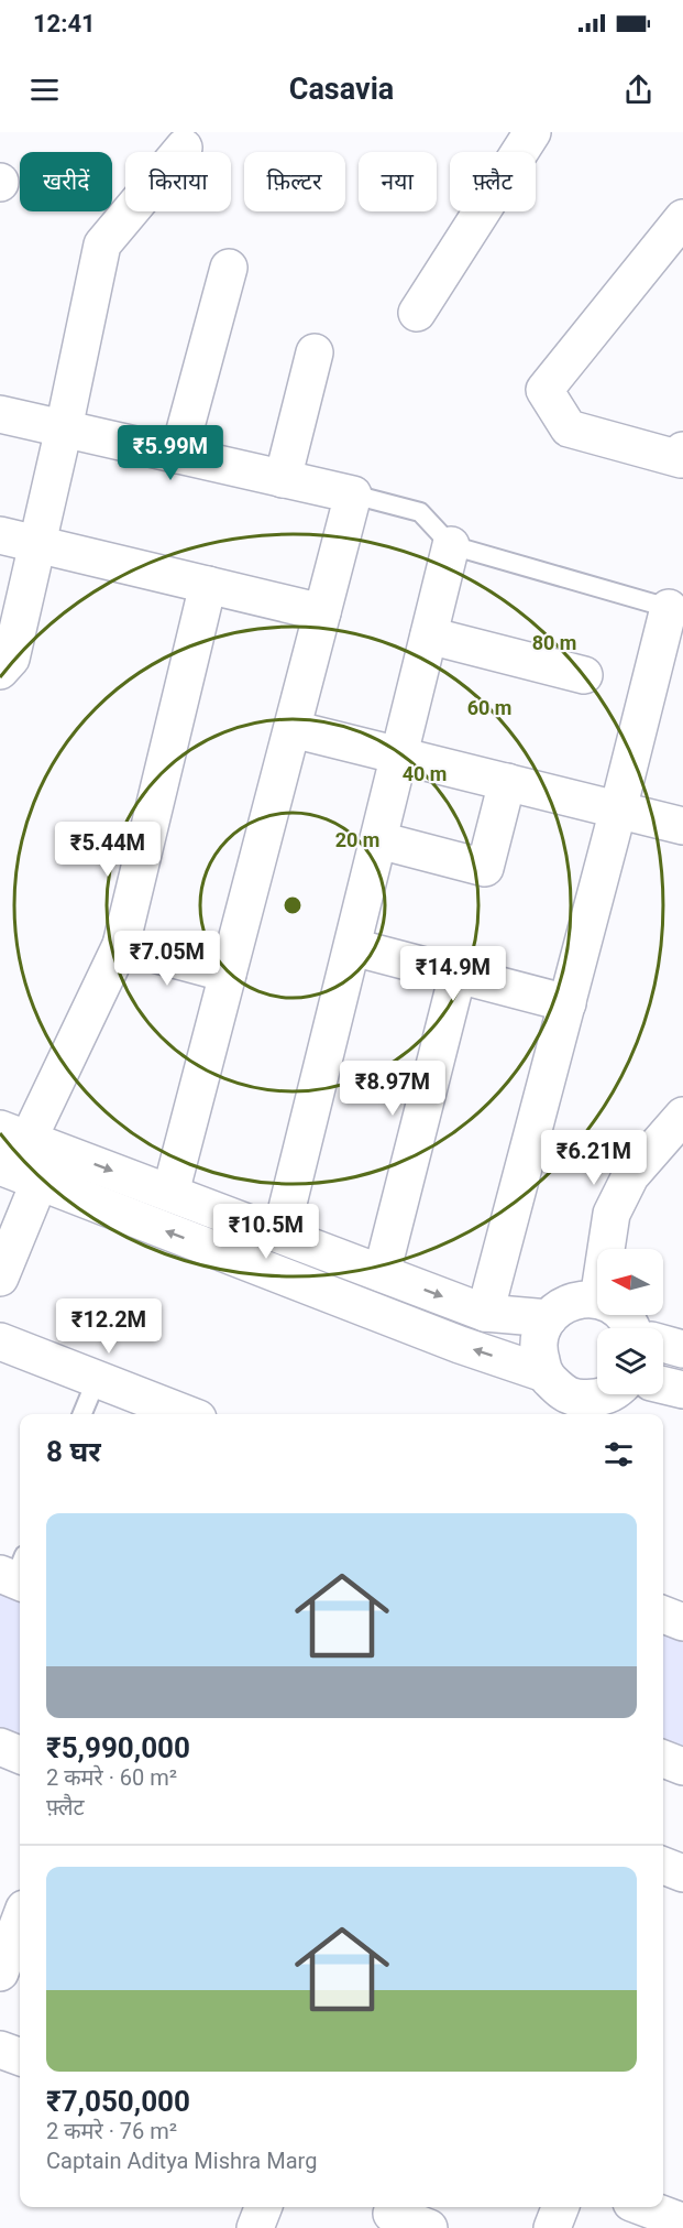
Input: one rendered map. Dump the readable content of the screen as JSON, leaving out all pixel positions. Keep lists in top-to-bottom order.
{
  "north": "left",
  "page": {
    "status": "12:41",
    "header": "Casavia",
    "chip": [
      "खरीदें",
      "किराया",
      "फ़िल्टर",
      "नया",
      "फ़्लैट"
    ],
    "price": [
      "₹5.99M",
      "₹5.44M",
      "₹7.05M",
      "₹14.9M",
      "₹8.97M",
      "₹6.21M",
      "₹10.5M",
      "₹12.2M"
    ],
    "heading": "8 घर",
    "list": [
      {
        "name": "₹5,990,000",
        "note": "2 कमरे · 60 m² · फ़्लैट"
      },
      {
        "name": "₹7,050,000",
        "note": "2 कमरे · 76 m² · Captain Aditya Mishra Marg"
      }
    ]
  },
  "rings": [
    "80 m",
    "60 m",
    "40 m",
    "20 m"
  ]
}
